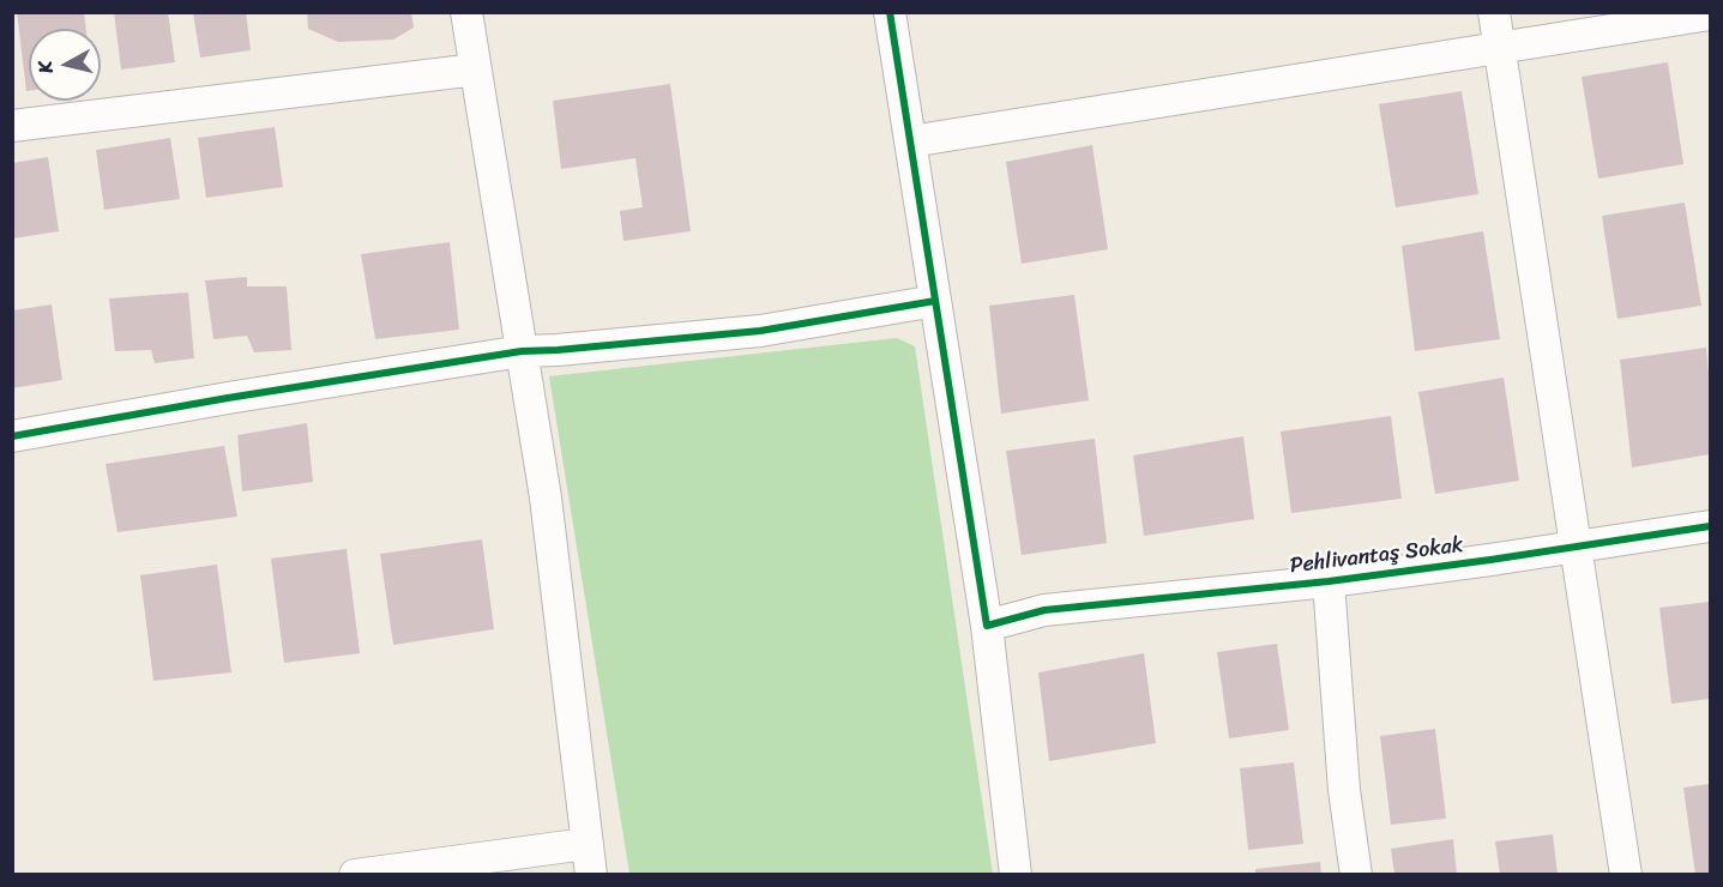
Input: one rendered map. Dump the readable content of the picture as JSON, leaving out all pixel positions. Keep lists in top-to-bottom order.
{
  "streets": {
    "street": ["Pehlivantaş Sokak"]
  },
  "north": "left"
}
